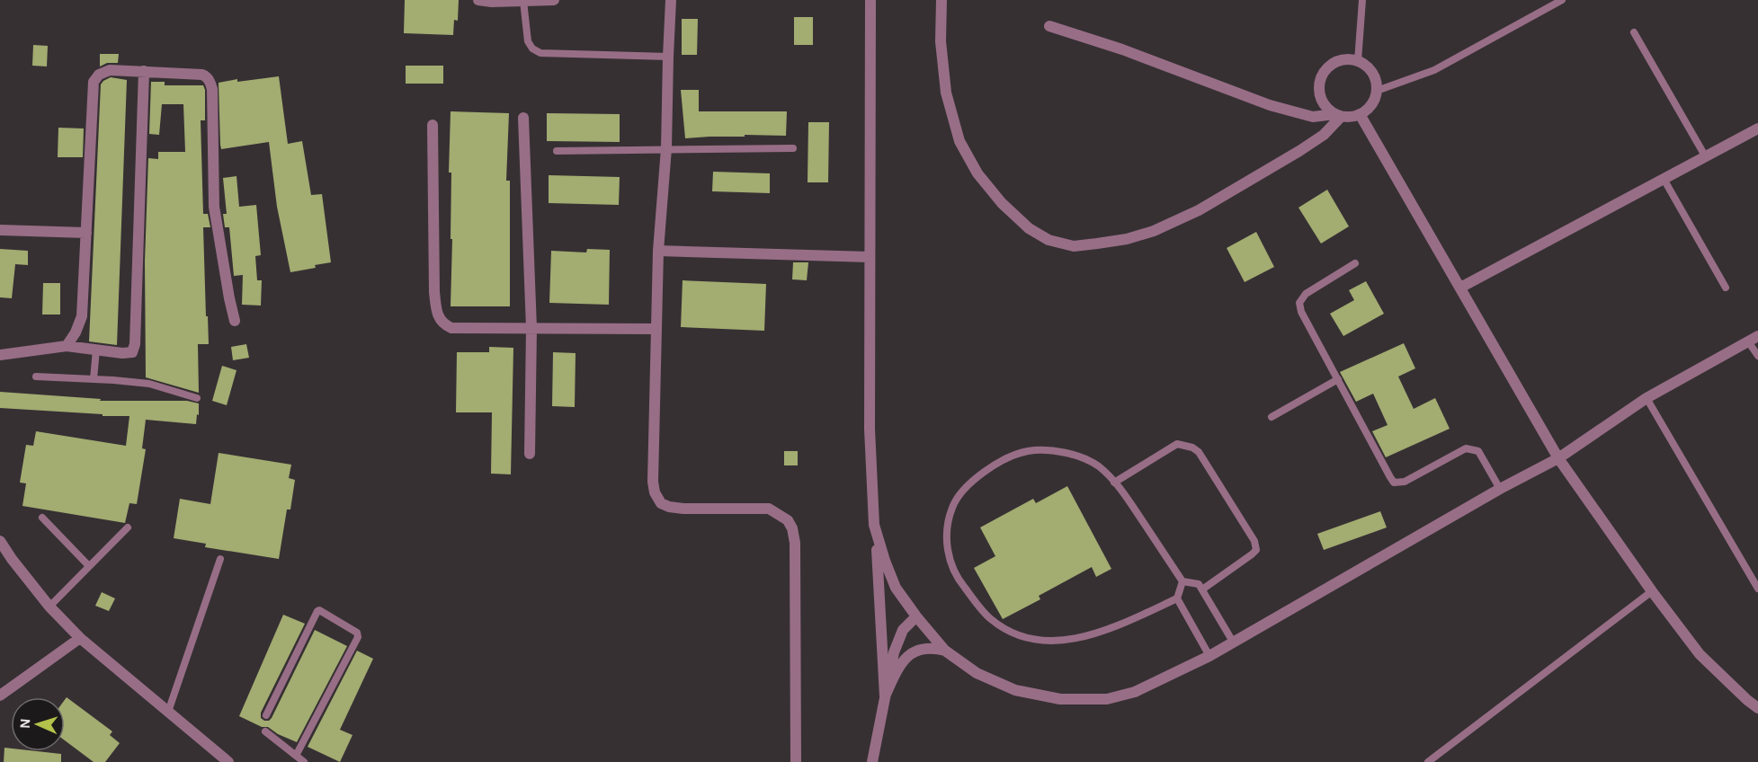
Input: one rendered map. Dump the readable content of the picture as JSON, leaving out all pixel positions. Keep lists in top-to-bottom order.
{
  "north": "left"
}
